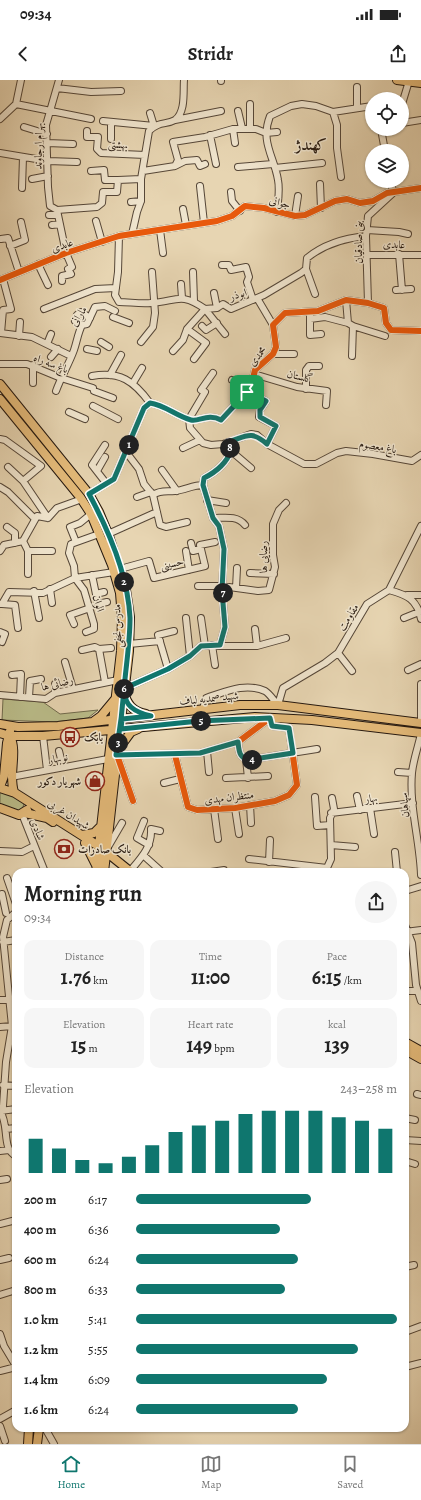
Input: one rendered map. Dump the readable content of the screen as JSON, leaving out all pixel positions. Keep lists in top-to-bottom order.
{
  "streets": {
    "main road": ["مدرس نجفی", "شهید صمدیه لباف", "شهیدان غربی"],
    "street": [
      "بهشتی",
      "بهرام ارجاوند",
      "جوانی",
      "بنی صادقیان",
      "عابدی",
      "ابوذر",
      "مارانی",
      "محمدی",
      "باغ سه راه",
      "گلستان",
      "باغ معصوم",
      "رضایی ها",
      "حسینی",
      "الوان",
      "مقاومت",
      "رضائی ها",
      "نوبهار",
      "منتظران مهدی",
      "بهار",
      "سپاهان",
      "شادی"
    ]
  },
  "crossings": [
    ["جوانی", "بنی صادقیان"],
    ["جوانی", "عابدی"],
    ["بنی صادقیان", "عابدی"],
    ["بنی صادقیان", "ابوذر"],
    ["مارانی", "باغ سه راه"],
    ["محمدی", "گلستان"],
    ["حسینی", "الوان"],
    ["حسینی", "مدرس نجفی"],
    ["مقاومت", "شهید صمدیه لباف"],
    ["مدرس نجفی", "رضائی ها"],
    ["مدرس نجفی", "شهید صمدیه لباف"],
    ["مدرس نجفی", "نوبهار"],
    ["مدرس نجفی", "شهیدان غربی"],
    ["شهید صمدیه لباف", "سپاهان"],
    ["بهار", "سپاهان"],
    ["شهیدان غربی", "شادی"]
  ],
  "districts": ["کهندژ"],
  "places": {
    "bus stop": ["بابک"],
    "shop": ["شهریار دکور"],
    "bank": ["بانک صادرات"]
  },
  "page": {
    "status": "09:34",
    "header": "Stridr",
    "pins": [
      "1",
      "8",
      "2",
      "7",
      "6",
      "5",
      "3",
      "4"
    ],
    "heading": ["Morning run", "09:34"],
    "stats": [
      ["Distance", "1.76 km"],
      ["Time", "11:00"],
      ["Pace", "6:15 /km"],
      ["Elevation", "15 m"],
      ["Heart rate", "149 bpm"],
      ["kcal", "139"]
    ],
    "chart": ["Elevation", "243–258 m"],
    "list": [
      {
        "name": "200 m",
        "note": "6:17"
      },
      {
        "name": "400 m",
        "note": "6:36"
      },
      {
        "name": "600 m",
        "note": "6:24"
      },
      {
        "name": "800 m",
        "note": "6:33"
      },
      {
        "name": "1.0 km",
        "note": "5:41"
      },
      {
        "name": "1.2 km",
        "note": "5:55"
      },
      {
        "name": "1.4 km",
        "note": "6:09"
      },
      {
        "name": "1.6 km",
        "note": "6:24"
      }
    ],
    "tabs": ["Home", "Map", "Saved"]
  }
}
